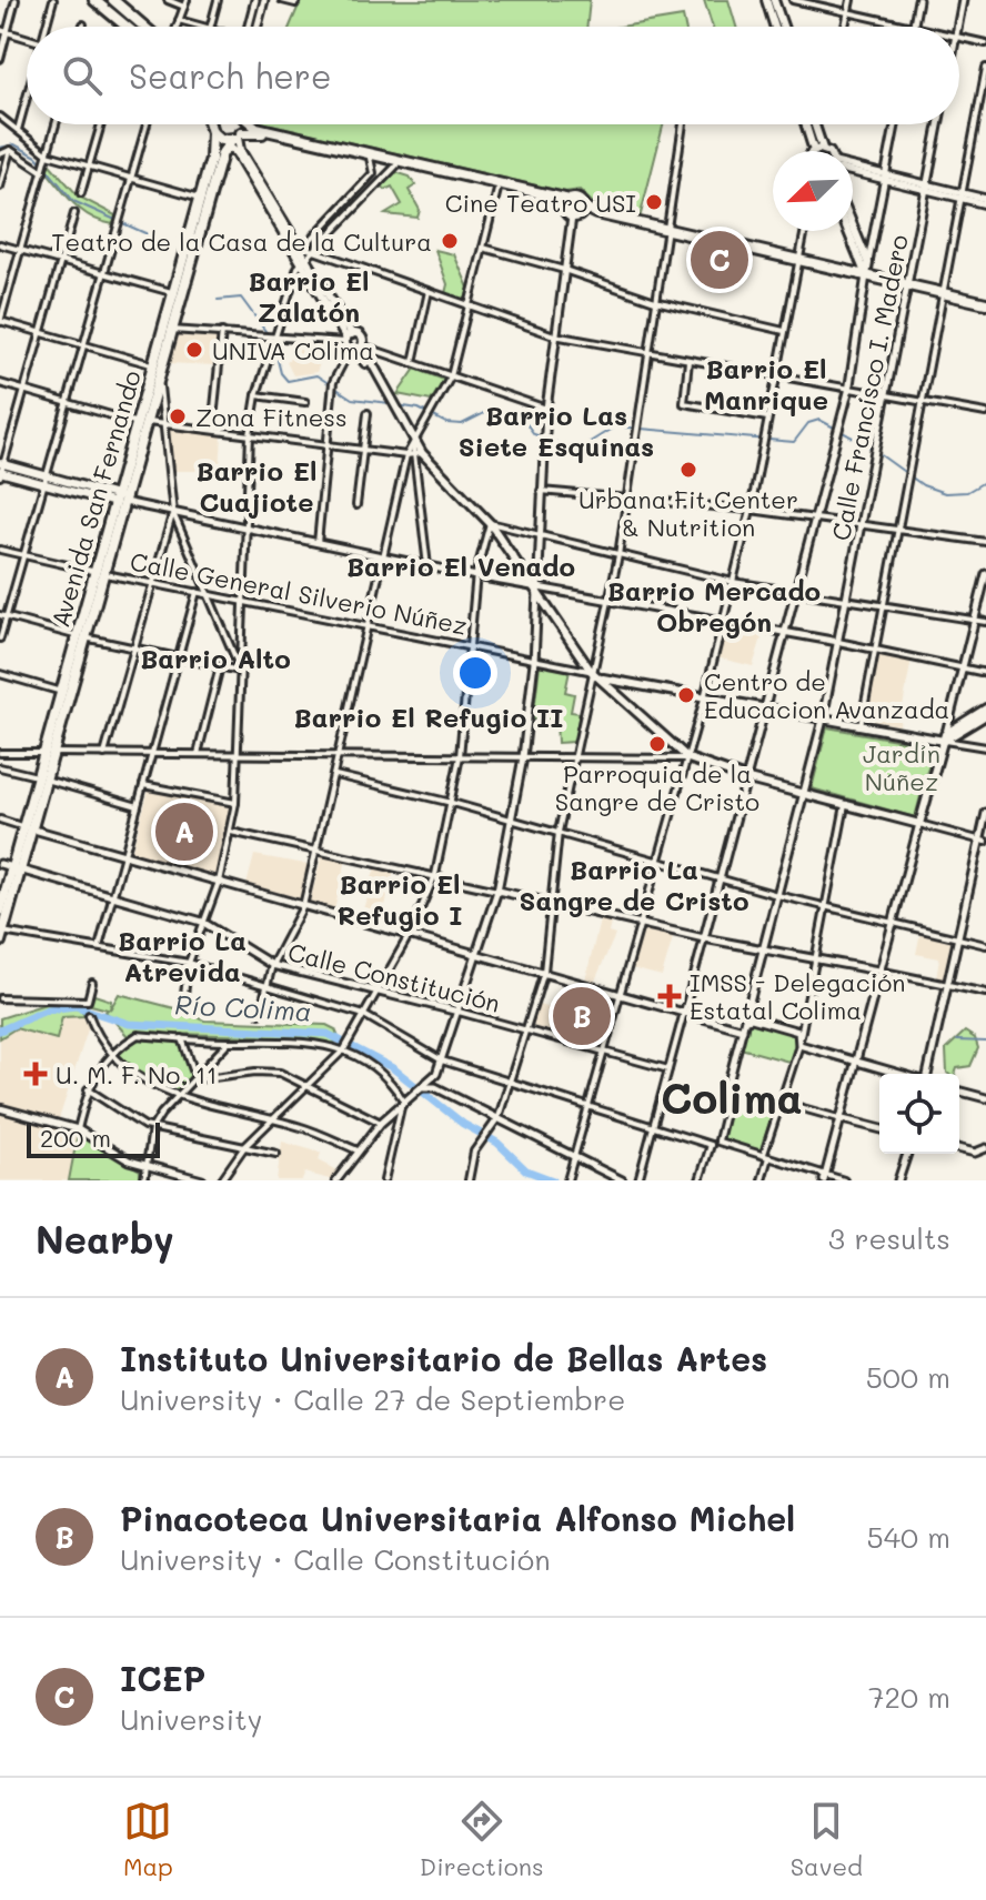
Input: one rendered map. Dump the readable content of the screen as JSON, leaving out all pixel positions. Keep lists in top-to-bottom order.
{
  "streets": {
    "main road": ["Avenida San Fernando"],
    "street": ["Calle Francisco I. Madero", "Calle General Silverio Núñez", "Calle Constitución"]
  },
  "crossings": [
    ["Avenida San Fernando", "Calle General Silverio Núñez"],
    ["Avenida San Fernando", "Calle Constitución"]
  ],
  "districts": [
    "Barrio El Zalatón",
    "Barrio El Manrique",
    "Barrio Las Siete Esquinas",
    "Barrio El Cuajiote",
    "Barrio El Venado",
    "Barrio Mercado Obregón",
    "Barrio Alto",
    "Barrio El Refugio II",
    "Barrio La Sangre de Cristo",
    "Barrio El Refugio I",
    "Barrio La Atrevida",
    "Colima"
  ],
  "water": ["Río Colima"],
  "parks": ["Jardín Núñez"],
  "places": {
    "other": [
      "Cine Teatro USI",
      "Teatro de la Casa de la Cultura",
      "UNIVA Colima",
      "Zona Fitness",
      "Urbana Fit Center & Nutrition",
      "Centro de Educacion Avanzada",
      "Parroquia de la Sangre de Cristo"
    ],
    "health": ["IMSS - Delegación Estatal Colima", "U. M. F. No. 11"]
  },
  "scale_bar": "200 m",
  "north": "bottom left",
  "page": {
    "search": "Search here",
    "pins": ["C", "A", "B"],
    "scale": "200 m",
    "heading": ["Nearby", "3 results"],
    "list": [
      {
        "mark": "A",
        "name": "Instituto Universitario de Bellas Artes",
        "note": "University · Calle 27 de Septiembre",
        "value": "500 m"
      },
      {
        "mark": "B",
        "name": "Pinacoteca Universitaria Alfonso Michel",
        "note": "University · Calle Constitución",
        "value": "540 m"
      },
      {
        "mark": "C",
        "name": "ICEP",
        "note": "University",
        "value": "720 m"
      }
    ],
    "nav": ["Map", "Directions", "Saved"]
  }
}
